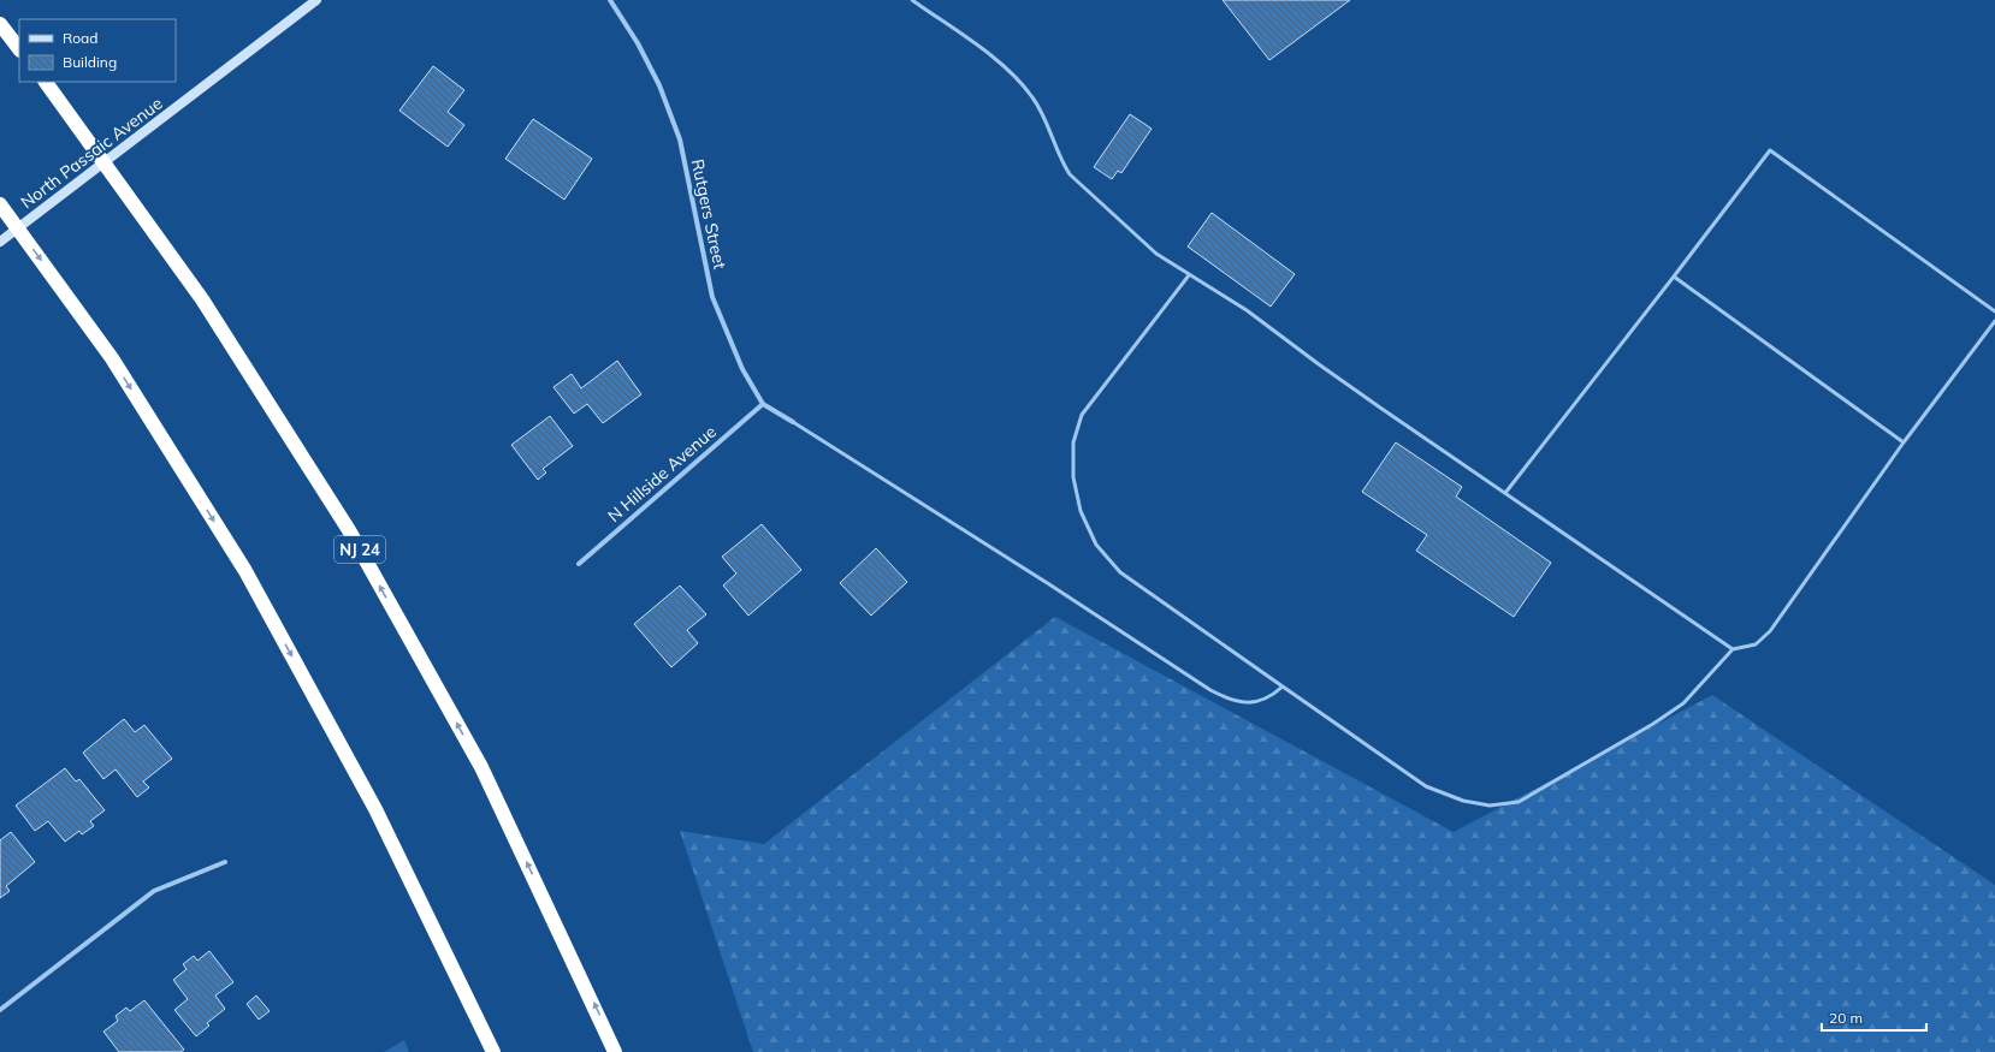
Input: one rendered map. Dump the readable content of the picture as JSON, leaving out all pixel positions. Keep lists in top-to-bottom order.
{
  "streets": {
    "highway": ["NJ 24"],
    "main road": ["North Passaic Avenue"],
    "street": ["Rutgers Street", "N Hillside Avenue"]
  },
  "crossings": [
    ["Rutgers Street", "N Hillside Avenue"]
  ],
  "legend": ["Road", "Building"],
  "scale_bar": "20 m"
}
